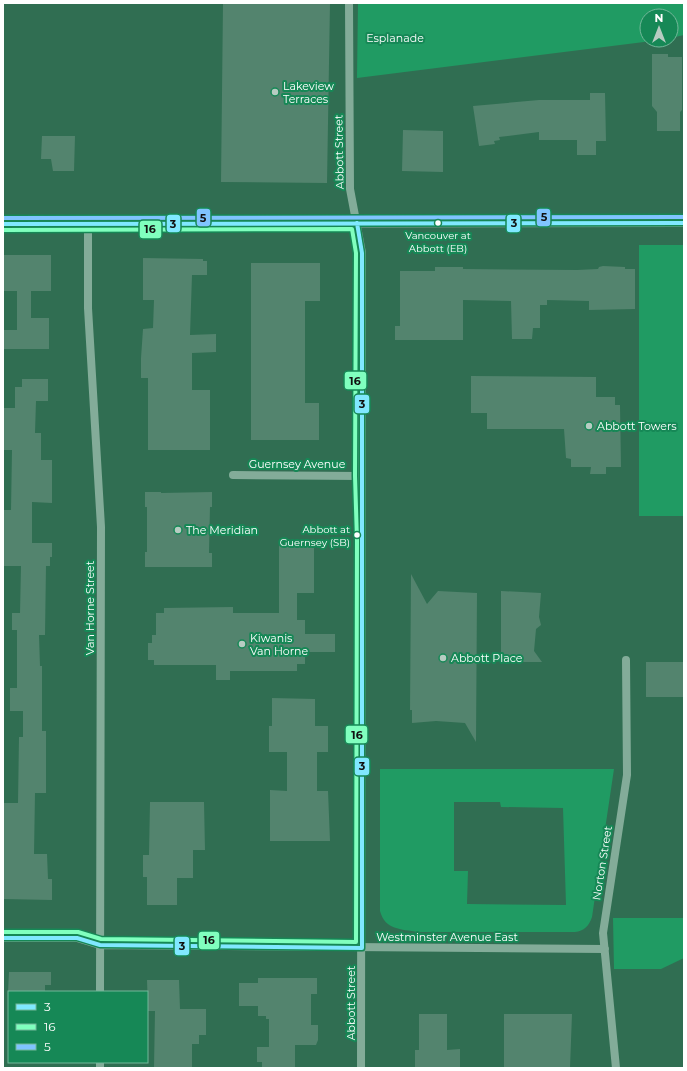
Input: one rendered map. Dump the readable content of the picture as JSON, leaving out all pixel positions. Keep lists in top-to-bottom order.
{
  "streets": {
    "street": [
      "Abbott Street",
      "Guernsey Avenue",
      "Van Horne Street",
      "Norton Street",
      "Westminster Avenue East"
    ]
  },
  "crossings": [
    ["Abbott Street", "Guernsey Avenue"],
    ["Abbott Street", "Westminster Avenue East"],
    ["Van Horne Street", "Westminster Avenue East"],
    ["Norton Street", "Westminster Avenue East"]
  ],
  "parks": ["Esplanade"],
  "places": [
    "Lakeview Terraces",
    "Vancouver at Abbott (EB)",
    "Abbott Towers",
    "The Meridian",
    "Abbott at Guernsey (SB)",
    "Kiwanis Van Horne",
    "Abbott Place"
  ],
  "lines": ["transit line 5", "transit line 3", "transit line 16"],
  "legend": ["3", "16", "5"],
  "north": "top"
}
